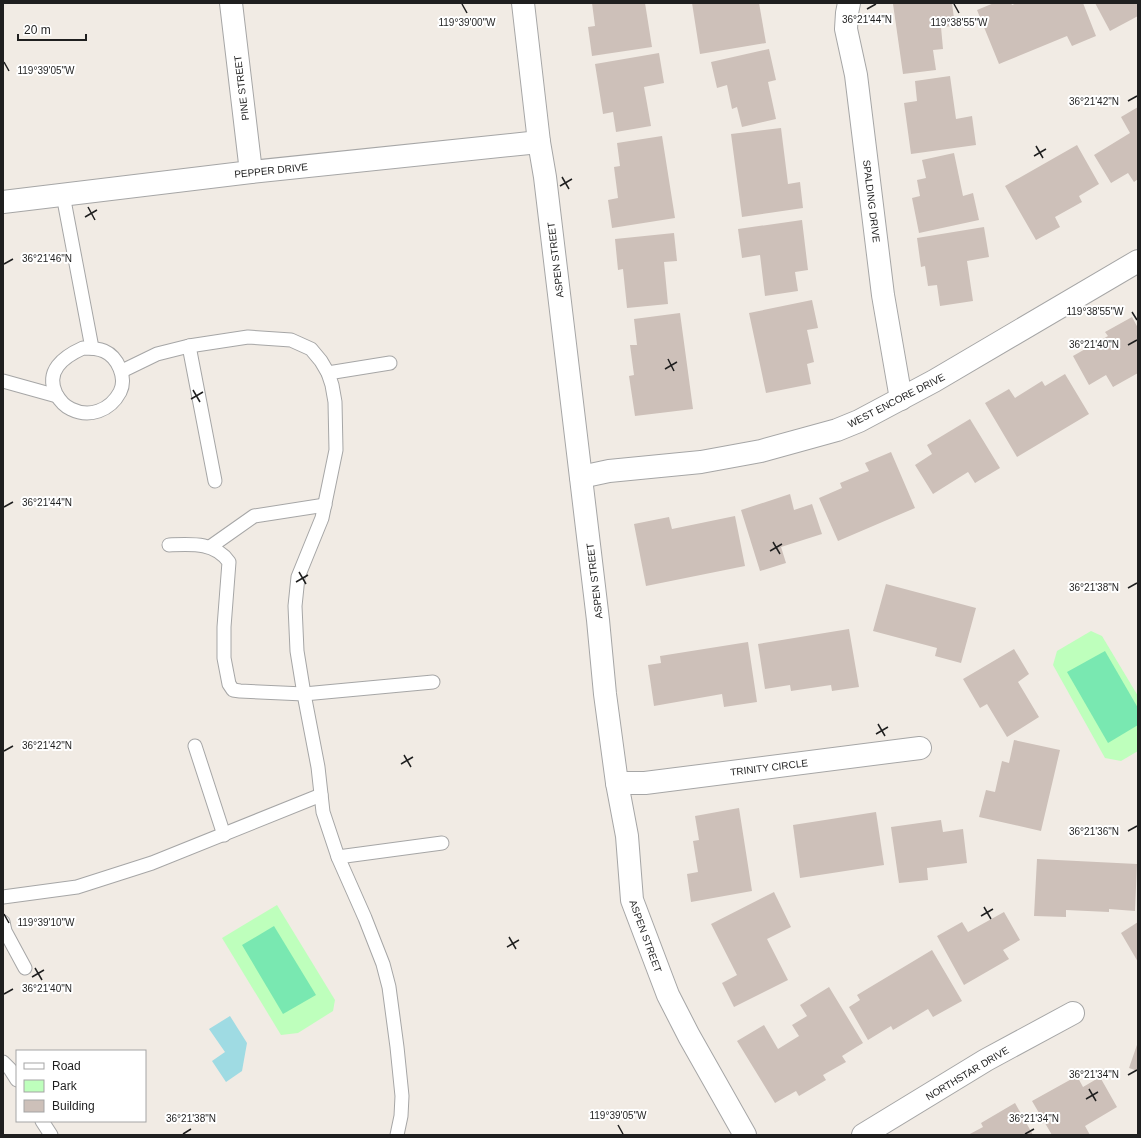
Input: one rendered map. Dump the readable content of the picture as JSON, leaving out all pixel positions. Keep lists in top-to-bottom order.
{
  "streets": {
    "street": [
      "PINE STREET",
      "PEPPER DRIVE",
      "SPALDING DRIVE",
      "ASPEN STREET",
      "WEST ENCORE DRIVE",
      "TRINITY CIRCLE",
      "NORTHSTAR DRIVE"
    ]
  },
  "crossings": [
    ["PINE STREET", "PEPPER DRIVE"],
    ["PEPPER DRIVE", "ASPEN STREET"],
    ["SPALDING DRIVE", "WEST ENCORE DRIVE"],
    ["ASPEN STREET", "WEST ENCORE DRIVE"],
    ["ASPEN STREET", "TRINITY CIRCLE"]
  ],
  "legend": ["Road", "Park", "Building"],
  "scale_bar": "20 m",
  "coordinates": [
    "36°21'44\"N",
    "119°39'00\"W",
    "119°38'55\"W",
    "119°39'05\"W",
    "36°21'42\"N",
    "36°21'46\"N",
    "36°21'40\"N",
    "36°21'38\"N",
    "36°21'36\"N",
    "119°39'10\"W",
    "36°21'34\"N"
  ]
}
